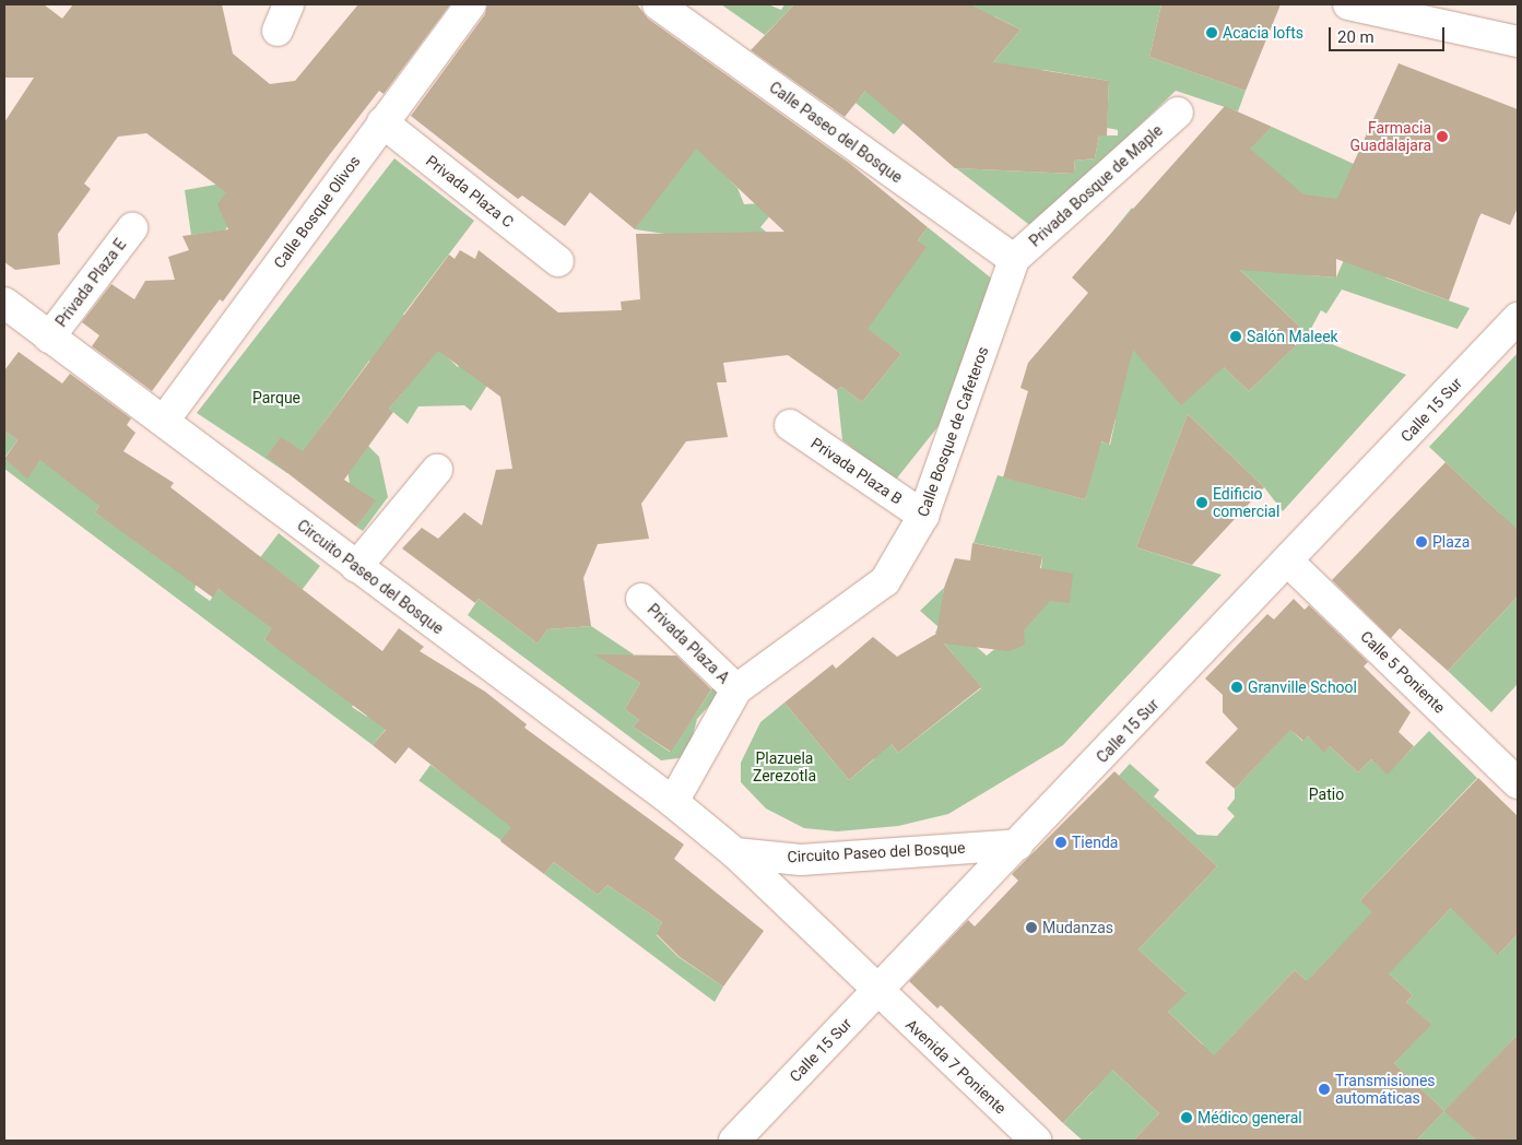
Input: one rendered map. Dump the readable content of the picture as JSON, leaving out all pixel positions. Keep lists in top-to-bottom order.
{
  "streets": {
    "street": [
      "Calle Paseo del Bosque",
      "Privada Bosque de Maple",
      "Privada Plaza C",
      "Calle Bosque Olivos",
      "Privada Plaza E",
      "Calle 15 Sur",
      "Calle Bosque de Cafeteros",
      "Privada Plaza B",
      "Circuito Paseo del Bosque",
      "Privada Plaza A",
      "Calle 5 Poniente",
      "Avenida 7 Poniente"
    ]
  },
  "crossings": [
    ["Calle Paseo del Bosque", "Privada Bosque de Maple"],
    ["Calle Paseo del Bosque", "Calle Bosque de Cafeteros"],
    ["Privada Bosque de Maple", "Calle Bosque de Cafeteros"],
    ["Privada Plaza C", "Calle Bosque Olivos"],
    ["Calle Bosque Olivos", "Circuito Paseo del Bosque"],
    ["Privada Plaza E", "Circuito Paseo del Bosque"],
    ["Calle 15 Sur", "Circuito Paseo del Bosque"],
    ["Calle 15 Sur", "Calle 5 Poniente"],
    ["Calle 15 Sur", "Avenida 7 Poniente"],
    ["Calle Bosque de Cafeteros", "Privada Plaza B"],
    ["Calle Bosque de Cafeteros", "Circuito Paseo del Bosque"],
    ["Calle Bosque de Cafeteros", "Privada Plaza A"],
    ["Circuito Paseo del Bosque", "Avenida 7 Poniente"]
  ],
  "parks": ["Parque", "Plazuela Zerezotla", "Patio"],
  "places": [
    "Acacia lofts",
    "Farmacia Guadalajara",
    "Salón Maleek",
    "Edificio comercial",
    "Plaza",
    "Granville School",
    "Tienda",
    "Mudanzas",
    "Transmisiones automáticas",
    "Médico general"
  ],
  "scale_bar": "20 m"
}
